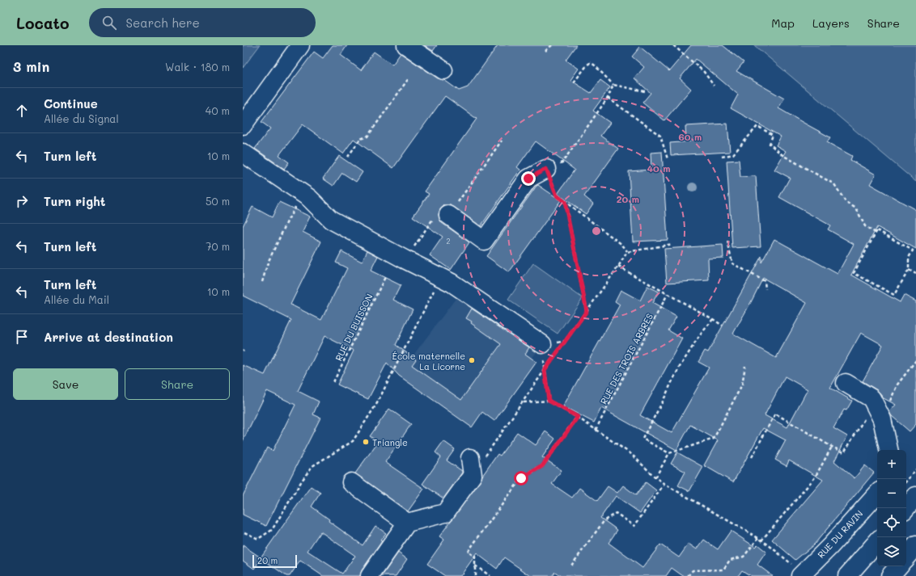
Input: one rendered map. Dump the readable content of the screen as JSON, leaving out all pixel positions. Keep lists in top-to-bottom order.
{
  "streets": {
    "street": ["RUE DU RAVIN"],
    "path": ["RUE DU BUISSON", "RUE DES TROIS ARBRES"]
  },
  "places": ["École maternelle La Licorne", "Triangle"],
  "house_numbers": ["2"],
  "scale_bar": "20 m",
  "page": {
    "header": "Locato",
    "search": "Search here",
    "nav": ["Map", "Layers", "Share"],
    "heading": ["3 min", "Walk · 180 m"],
    "list": [
      ["Continue", "Allée du Signal", "40 m"],
      ["Turn left", "10 m"],
      ["Turn right", "50 m"],
      ["Turn left", "70 m"],
      ["Turn left", "Allée du Mail", "10 m"],
      "Arrive at destination"
    ],
    "buttons": ["Save", "Share"],
    "map_buttons": ["+", "−"],
    "scale": "20 m"
  },
  "rings": ["60 m", "40 m", "20 m"]
}
